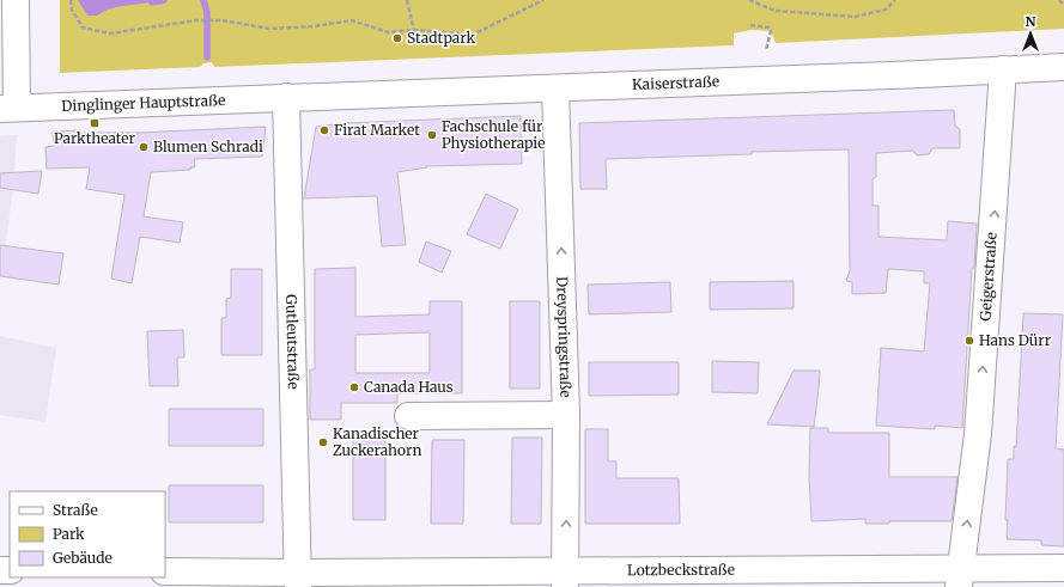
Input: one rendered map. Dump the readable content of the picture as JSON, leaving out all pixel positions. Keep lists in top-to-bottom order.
{
  "streets": {
    "street": [
      "Kaiserstraße",
      "Dinglinger Hauptstraße",
      "Geigerstraße",
      "Dreyspringstraße",
      "Gutleutstraße",
      "Lotzbeckstraße"
    ]
  },
  "crossings": [
    ["Kaiserstraße", "Dinglinger Hauptstraße"],
    ["Kaiserstraße", "Geigerstraße"],
    ["Kaiserstraße", "Dreyspringstraße"],
    ["Kaiserstraße", "Gutleutstraße"],
    ["Dinglinger Hauptstraße", "Gutleutstraße"],
    ["Geigerstraße", "Lotzbeckstraße"],
    ["Dreyspringstraße", "Lotzbeckstraße"],
    ["Gutleutstraße", "Lotzbeckstraße"]
  ],
  "one_way": ["Geigerstraße", "Dreyspringstraße"],
  "places": {
    "other": [
      "Stadtpark",
      "Firat Market",
      "Fachschule für Physiotherapie",
      "Blumen Schradi",
      "Hans Dürr",
      "Canada Haus",
      "Kanadischer Zuckerahorn"
    ],
    "transit": ["Parktheater"]
  },
  "legend": ["Straße", "Park", "Gebäude"],
  "north": "top"
}
